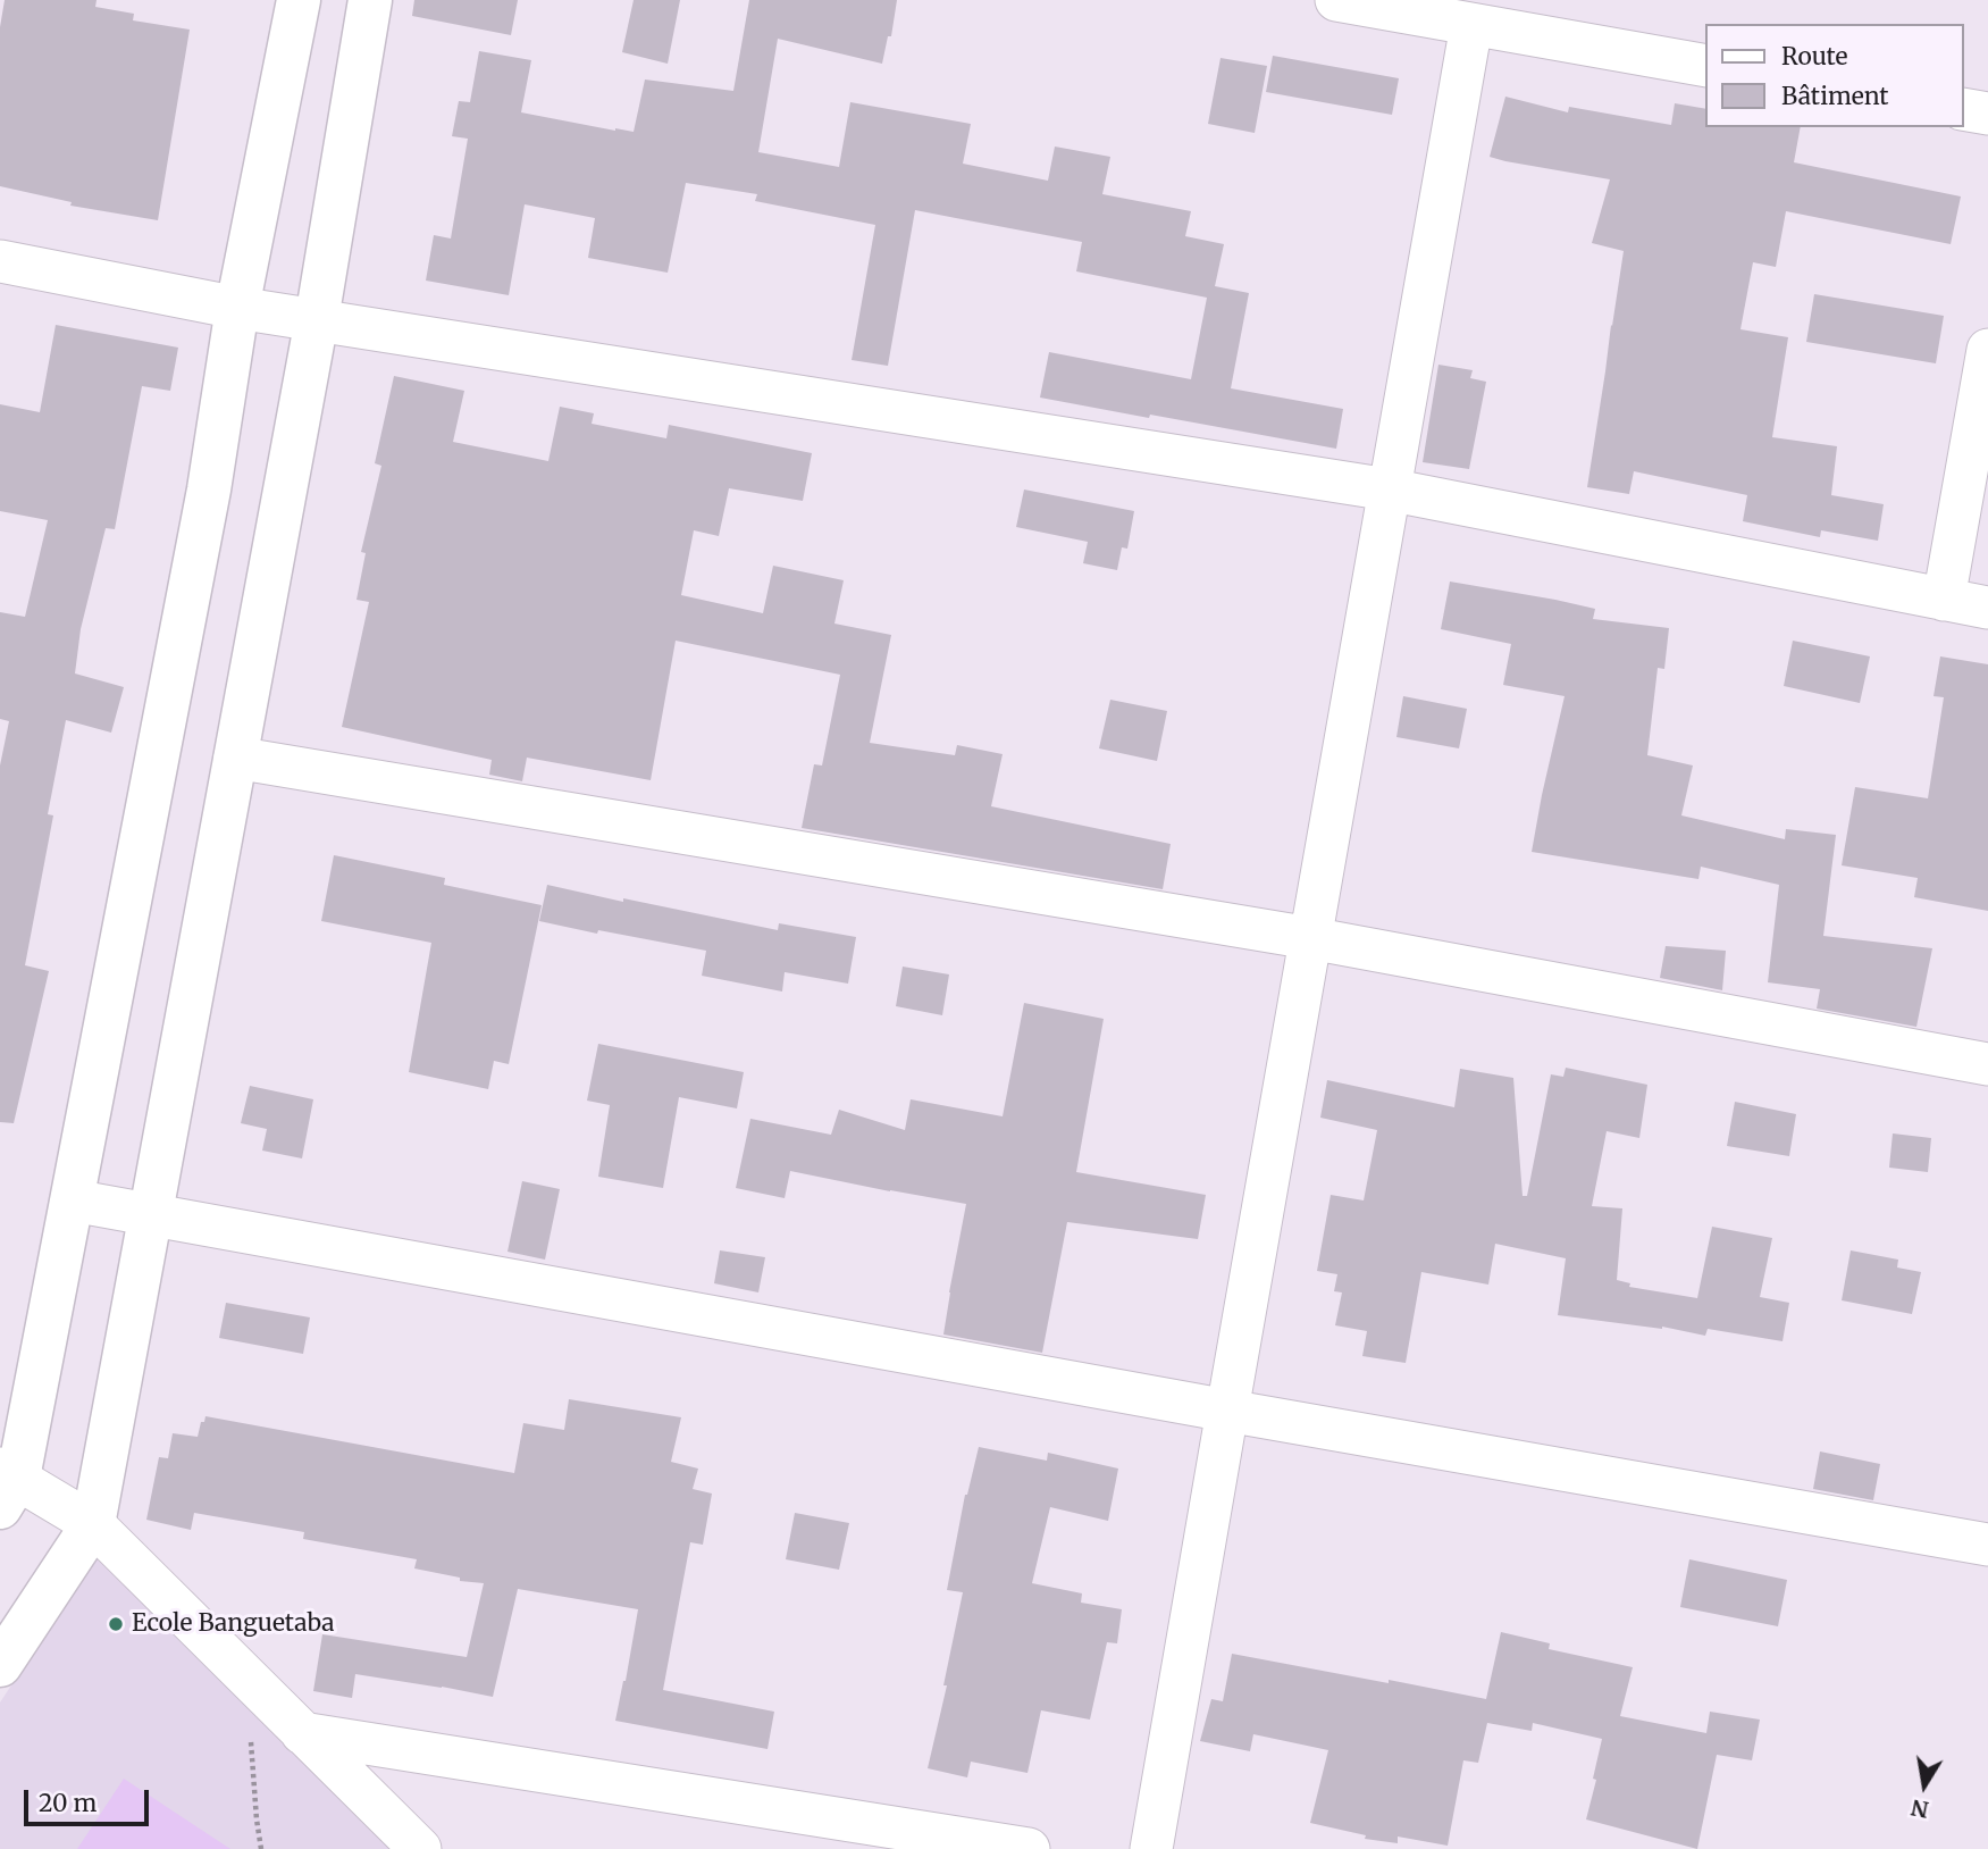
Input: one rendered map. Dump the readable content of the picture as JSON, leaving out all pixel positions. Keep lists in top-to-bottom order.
{
  "places": ["Ecole Banguetaba"],
  "legend": ["Route", "Bâtiment"],
  "scale_bar": "20 m",
  "north": "bottom"
}
